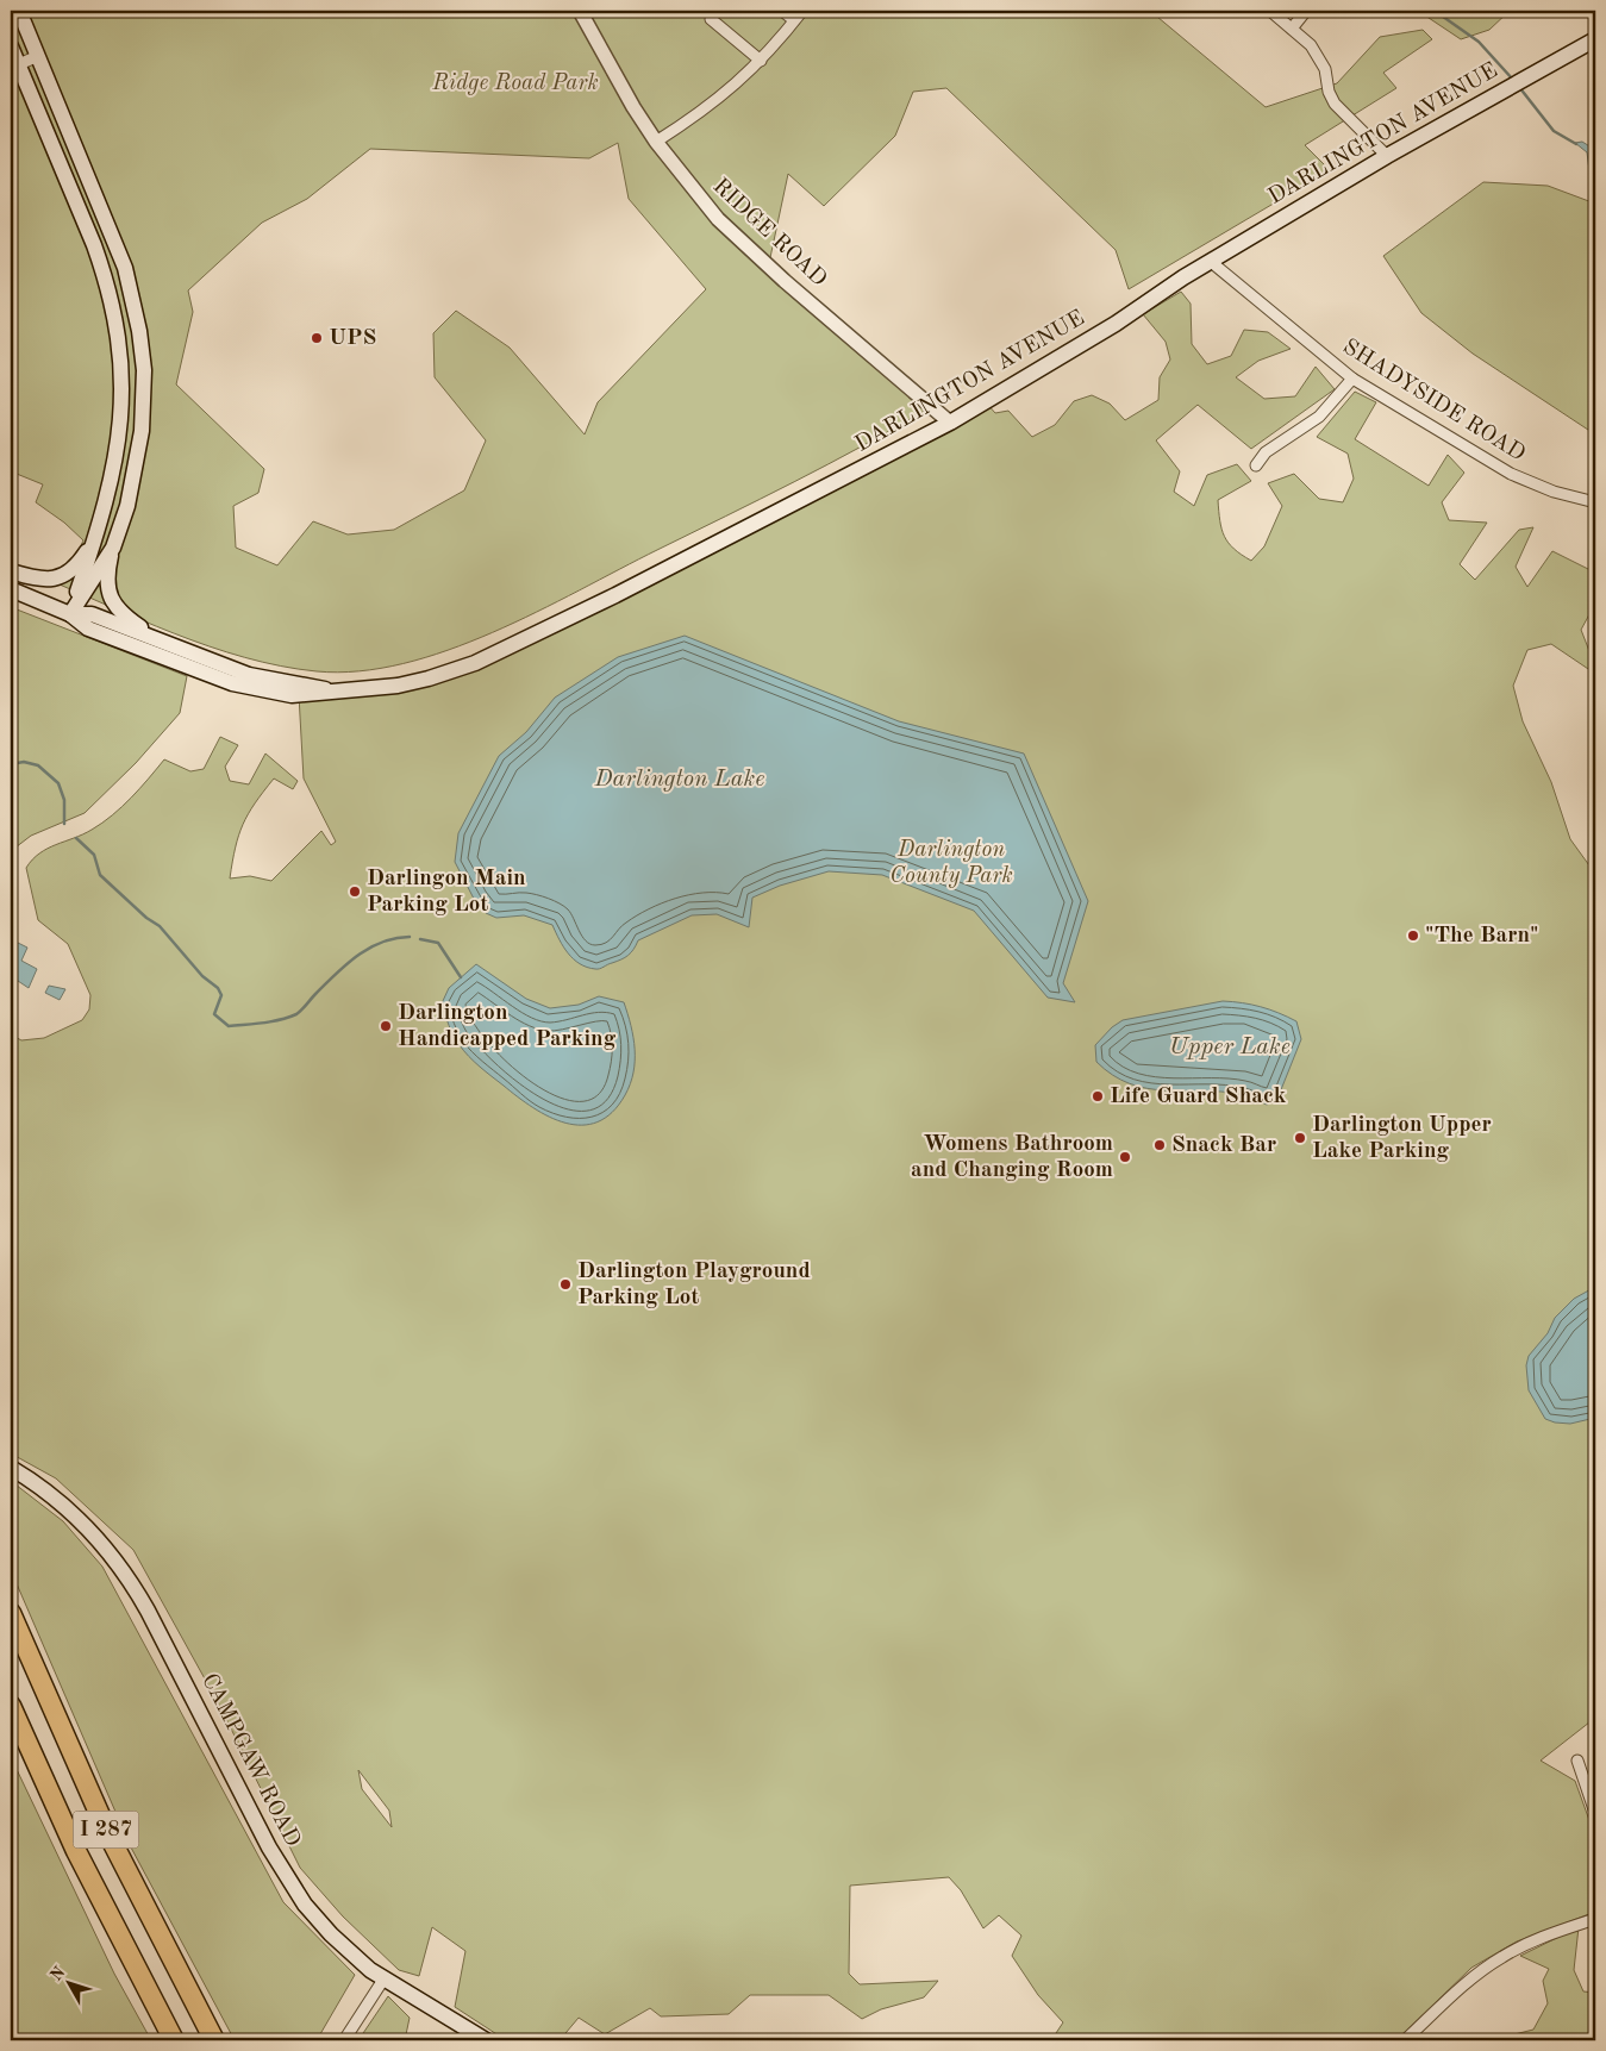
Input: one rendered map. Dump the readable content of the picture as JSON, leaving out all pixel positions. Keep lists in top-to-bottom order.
{
  "streets": {
    "highway": ["I 287"],
    "main road": ["DARLINGTON AVENUE", "CAMPGAW ROAD"],
    "street": ["RIDGE ROAD", "SHADYSIDE ROAD"]
  },
  "crossings": [
    ["DARLINGTON AVENUE", "RIDGE ROAD"],
    ["DARLINGTON AVENUE", "SHADYSIDE ROAD"]
  ],
  "water": ["Darlington Lake", "Upper Lake"],
  "parks": ["Ridge Road Park", "Darlington County Park"],
  "places": [
    "UPS",
    "Darlingon Main Parking Lot",
    "\"The Barn\"",
    "Darlington Handicapped Parking",
    "Life Guard Shack",
    "Darlington Upper Lake Parking",
    "Snack Bar",
    "Womens Bathroom and Changing Room",
    "Darlington Playground Parking Lot"
  ],
  "north": "top left"
}
